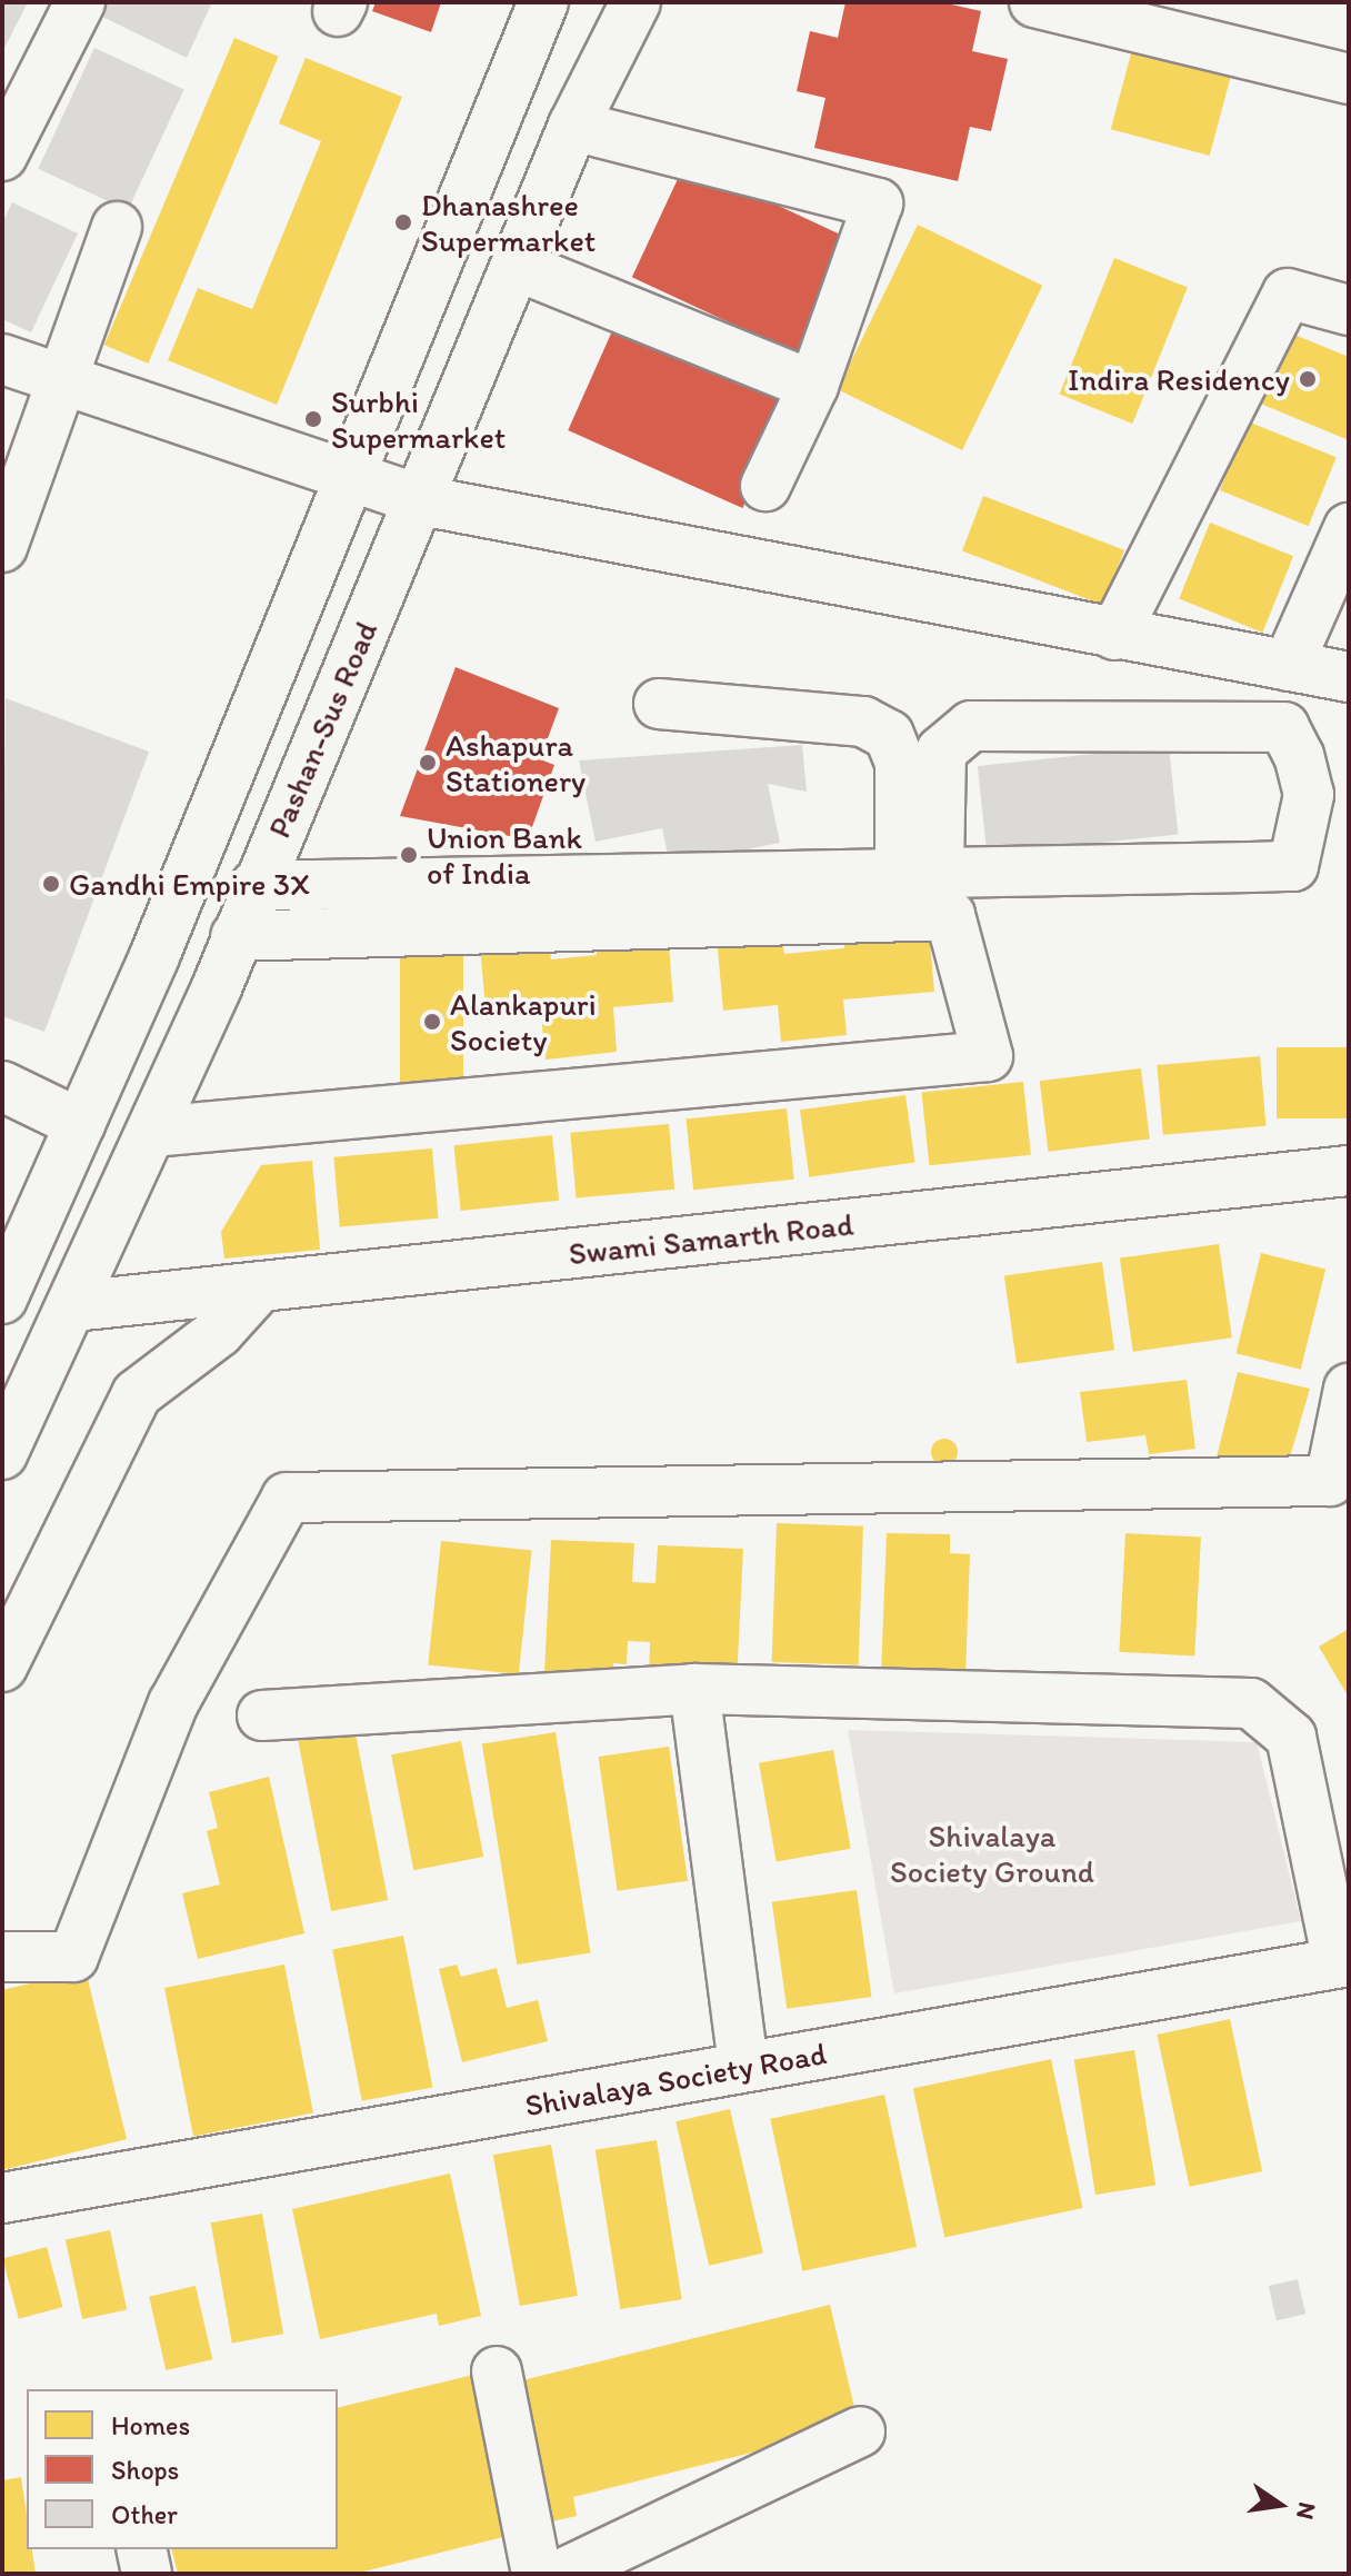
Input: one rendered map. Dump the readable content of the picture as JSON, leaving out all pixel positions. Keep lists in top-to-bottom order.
{
  "streets": {
    "street": ["Pashan-Sus Road", "Swami Samarth Road", "Shivalaya Society Road"]
  },
  "crossings": [
    ["Pashan-Sus Road", "Swami Samarth Road"]
  ],
  "parks": ["Shivalaya Society Ground"],
  "places": [
    "Dhanashree Supermarket",
    "Indira Residency",
    "Surbhi Supermarket",
    "Ashapura Stationery",
    "Union Bank of India",
    "Gandhi Empire 3X",
    "Alankapuri Society"
  ],
  "legend": ["Homes", "Shops", "Other"],
  "north": "right"
}
